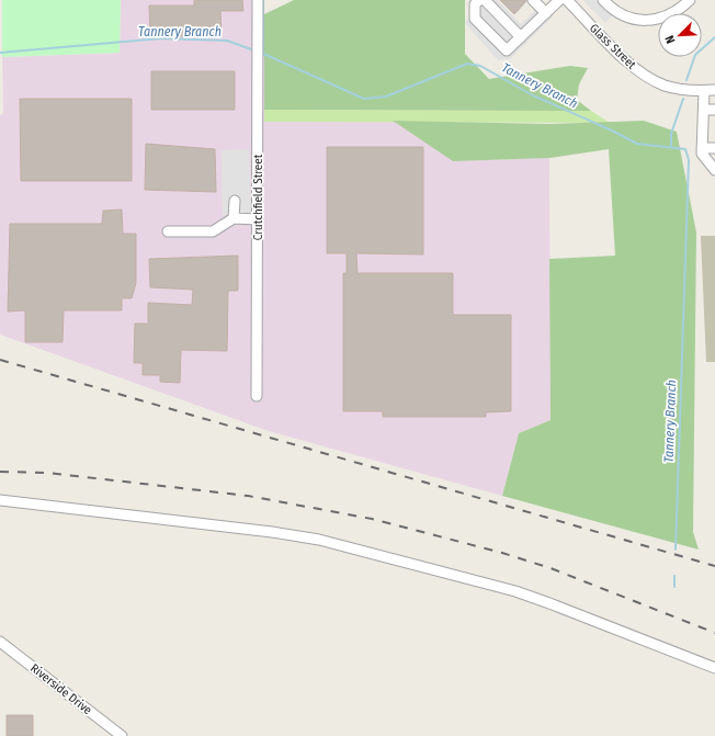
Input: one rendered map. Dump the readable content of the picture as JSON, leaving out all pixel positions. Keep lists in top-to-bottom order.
{
  "streets": {
    "street": ["Glass Street", "Crutchfield Street", "Riverside Drive"]
  },
  "water": ["Tannery Branch"],
  "north": "bottom left"
}
